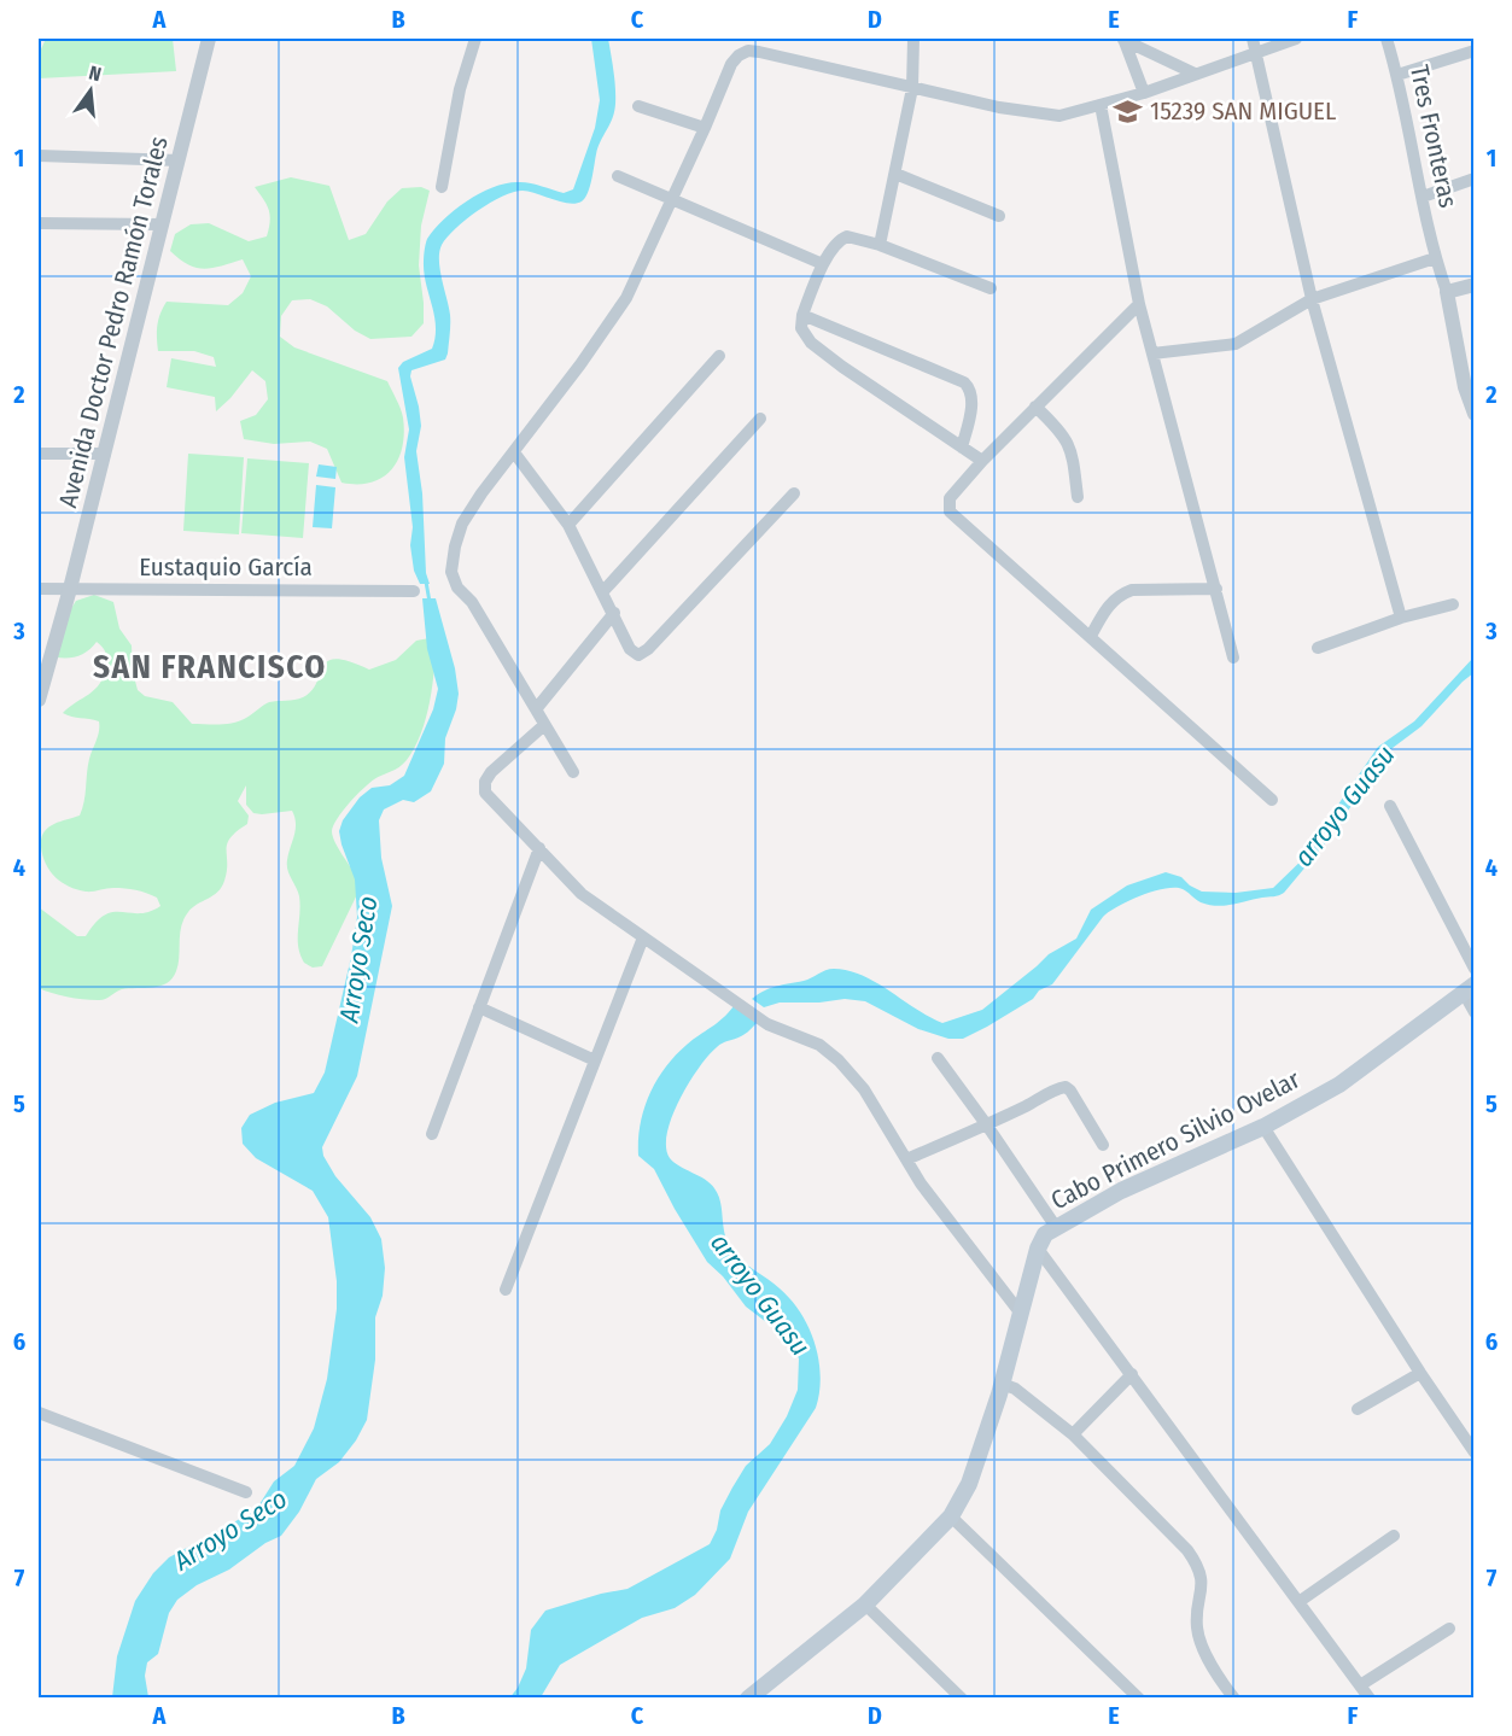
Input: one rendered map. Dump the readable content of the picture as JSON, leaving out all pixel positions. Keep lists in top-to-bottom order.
{
  "streets": {
    "main road": ["Cabo Primero Silvio Ovelar"],
    "street": ["Tres Fronteras", "Avenida Doctor Pedro Ramón Torales", "Eustaquio García"]
  },
  "crossings": [
    ["Avenida Doctor Pedro Ramón Torales", "Eustaquio García"]
  ],
  "districts": ["SAN FRANCISCO"],
  "water": ["arroyo Guasu", "Arroyo Seco"],
  "places": {
    "school or university": ["15239 SAN MIGUEL"]
  },
  "north": "top",
  "grid": {
    "columns": [
      "A",
      "B",
      "C",
      "D",
      "E",
      "F"
    ],
    "rows": [
      "1",
      "2",
      "3",
      "4",
      "5",
      "6",
      "7"
    ]
  }
}
